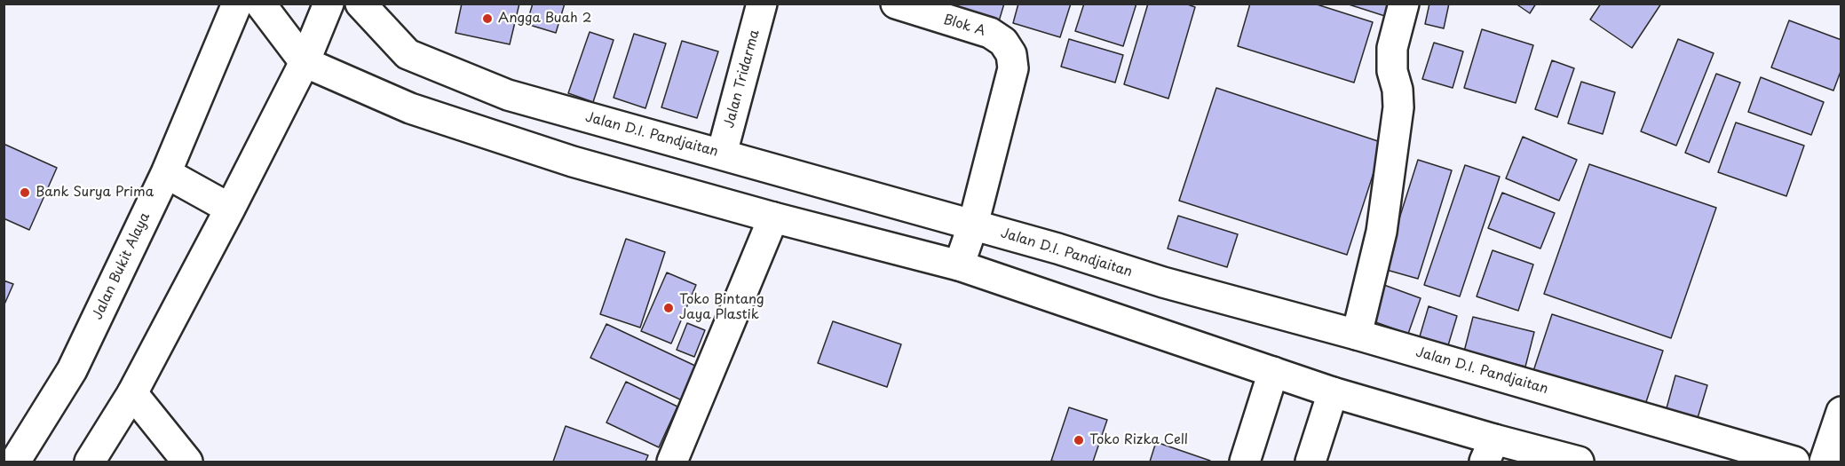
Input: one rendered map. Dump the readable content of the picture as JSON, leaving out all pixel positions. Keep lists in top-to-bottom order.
{
  "streets": {
    "main road": [
      "Blok A",
      "Jalan Tridarma",
      "Jalan D.I. Pandjaitan",
      "Jalan Bukit Alaya"
    ]
  },
  "crossings": [
    ["Blok A", "Jalan D.I. Pandjaitan"],
    ["Jalan Tridarma", "Jalan D.I. Pandjaitan"]
  ],
  "places": [
    "Angga Buah 2",
    "Bank Surya Prima",
    "Toko Bintang Jaya Plastik",
    "Toko Rizka Cell"
  ]
}
